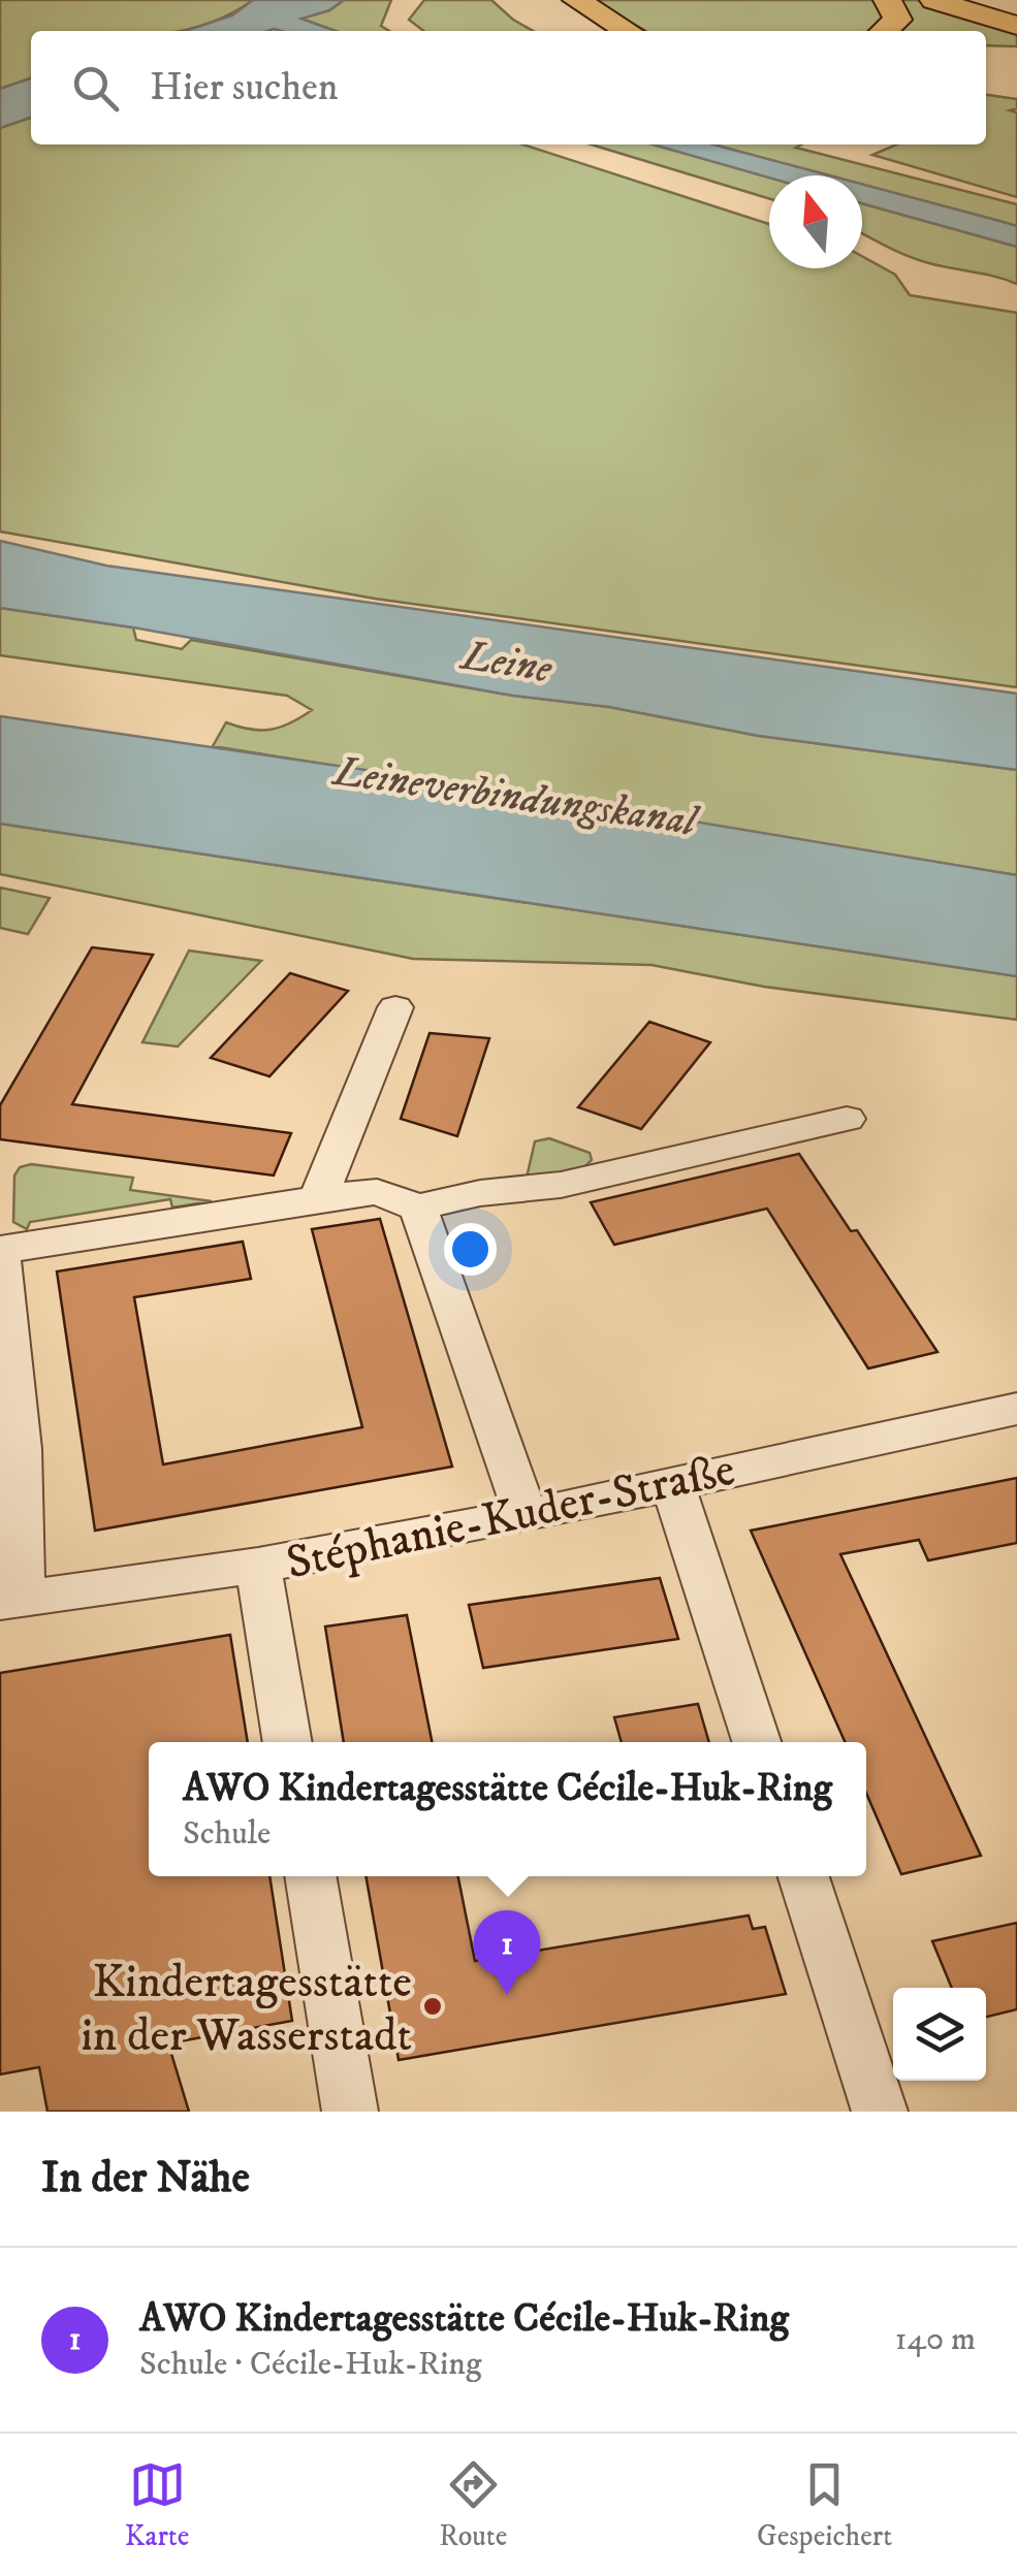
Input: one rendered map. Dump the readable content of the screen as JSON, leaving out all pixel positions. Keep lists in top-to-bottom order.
{
  "streets": {
    "street": ["Stéphanie-Kuder-Straße"]
  },
  "water": ["Leine", "Leineverbindungskanal"],
  "places": ["Kindertagesstätte in der Wasserstadt"],
  "north": "top",
  "page": {
    "search": "Hier suchen",
    "popup": ["AWO Kindertagesstätte Cécile-Huk-Ring", "Schule"],
    "pins": "1",
    "heading": "In der Nähe",
    "list": [
      {
        "mark": "1",
        "name": "AWO Kindertagesstätte Cécile-Huk-Ring",
        "note": "Schule · Cécile-Huk-Ring",
        "value": "140 m"
      }
    ],
    "nav": ["Karte", "Route", "Gespeichert"]
  }
}
